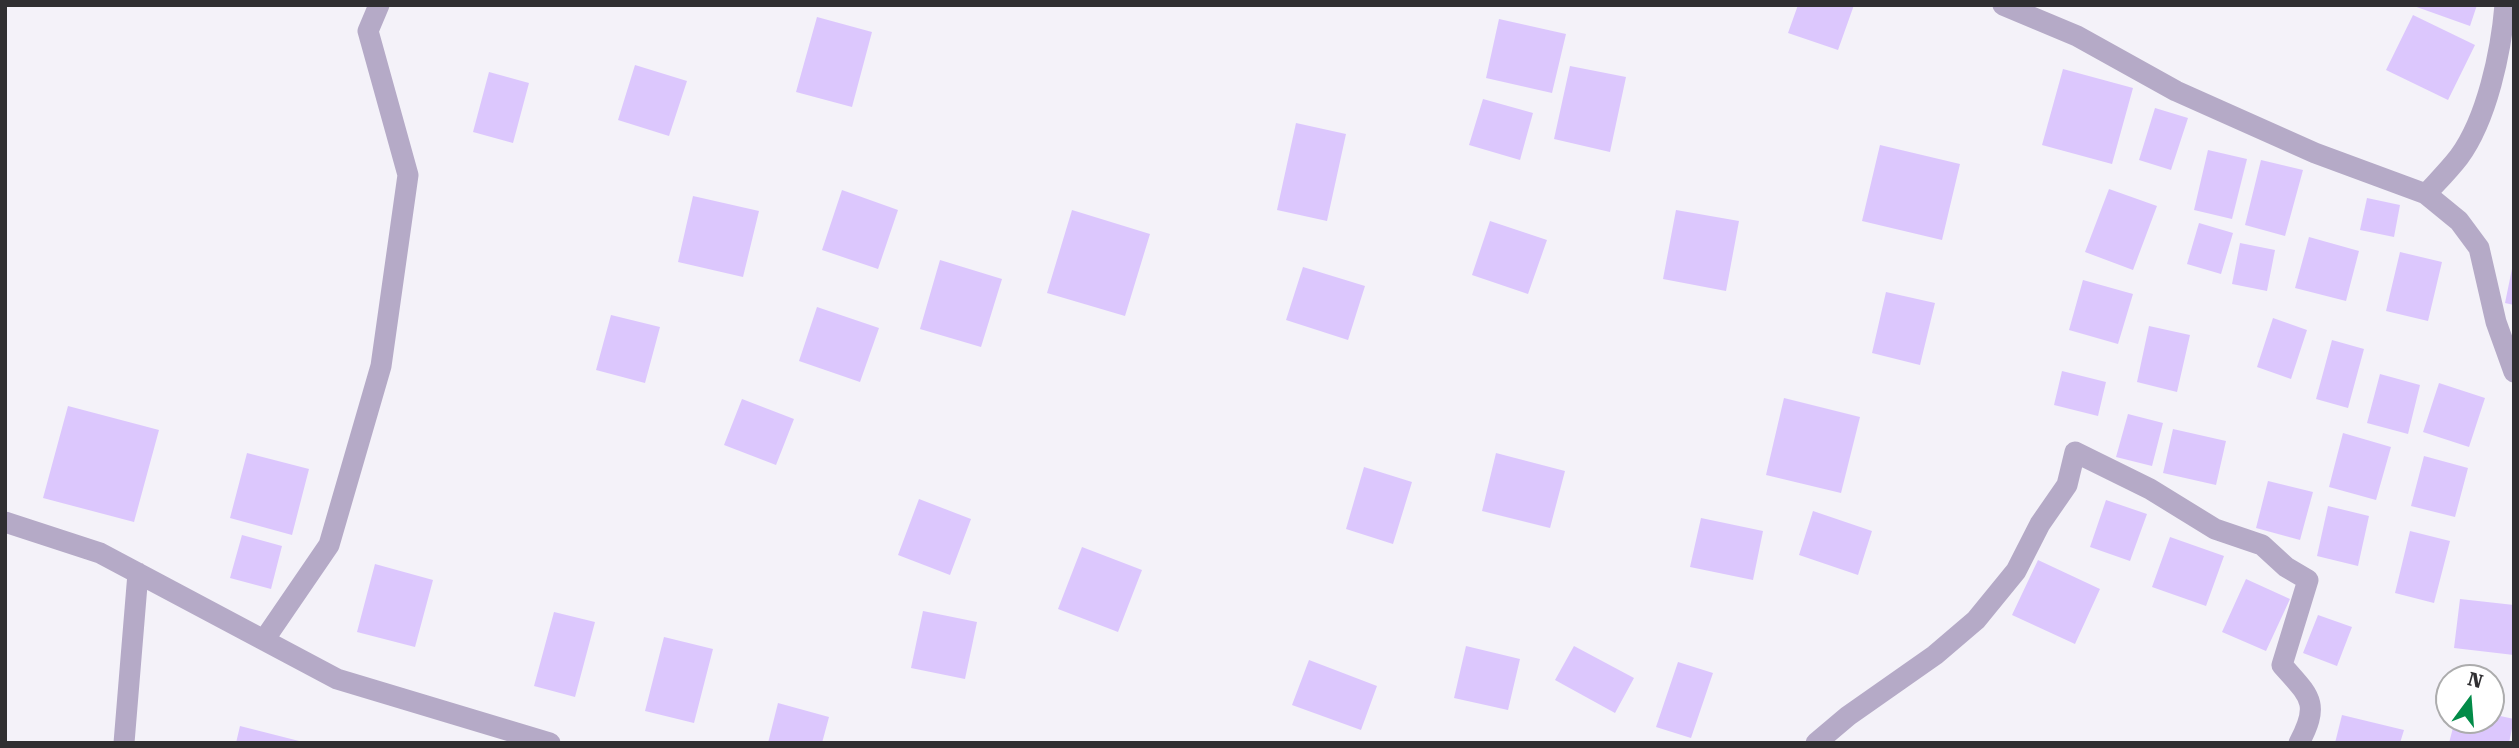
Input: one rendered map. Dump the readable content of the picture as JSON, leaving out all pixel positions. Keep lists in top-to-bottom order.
{
  "north": "top"
}
